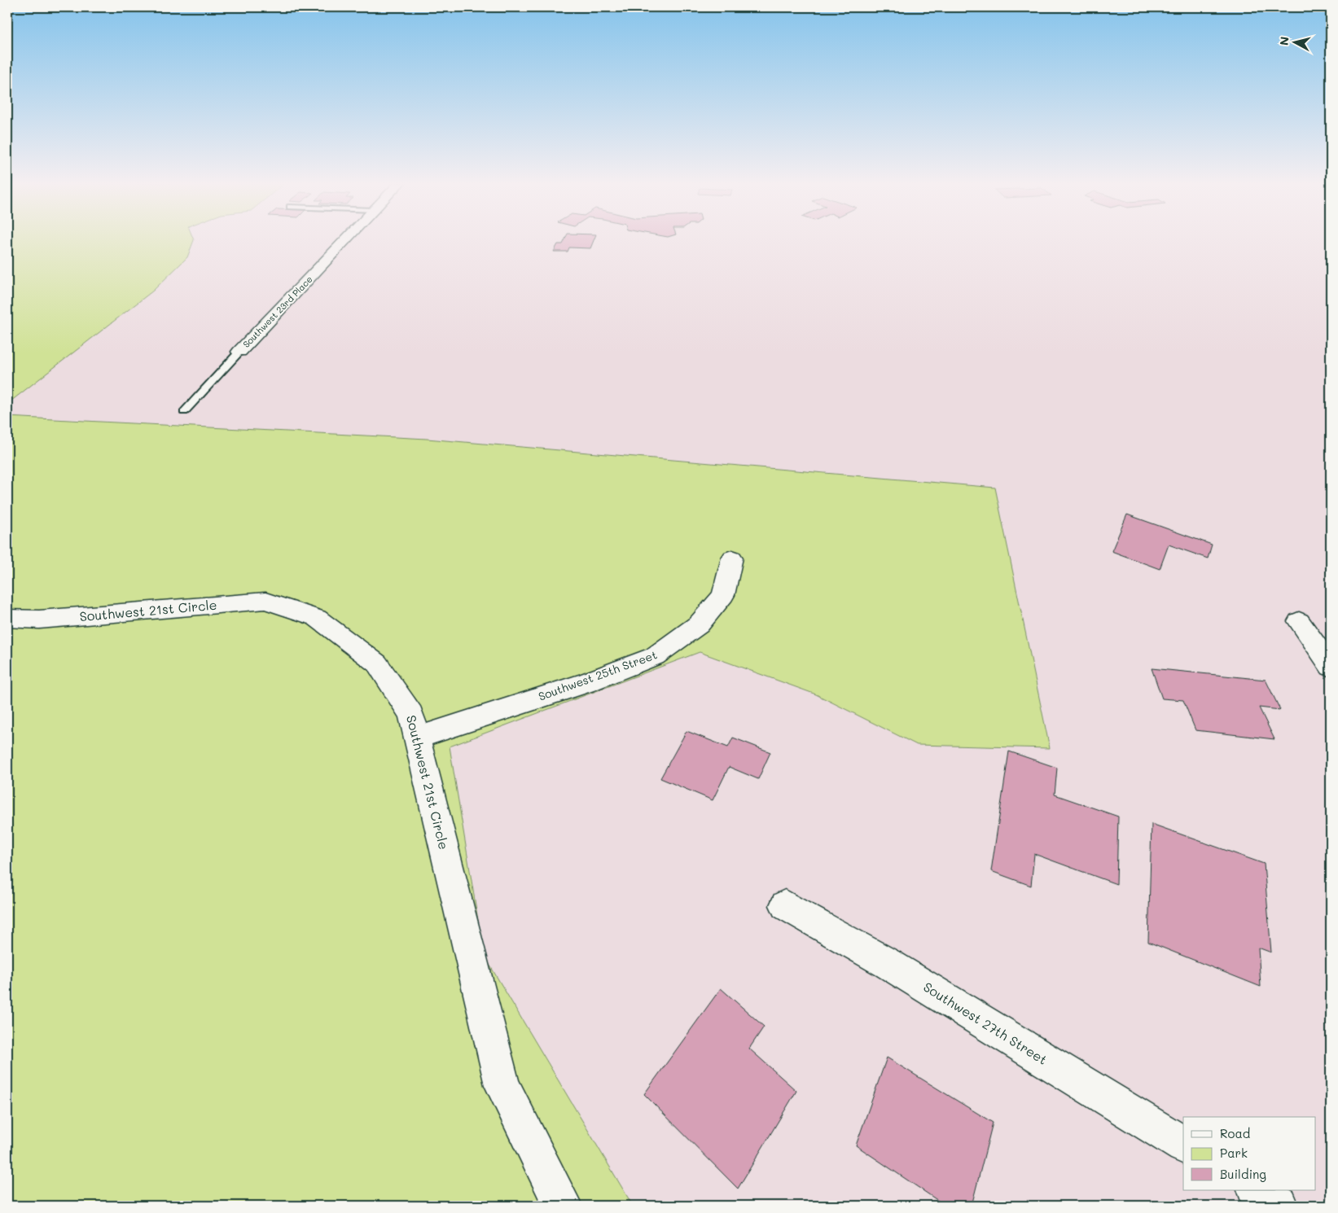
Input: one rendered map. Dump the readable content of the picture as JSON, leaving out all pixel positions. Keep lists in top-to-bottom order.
{
  "streets": {
    "street": [
      "Southwest 23rd Place",
      "Southwest 21st Circle",
      "Southwest 25th Street",
      "Southwest 27th Street"
    ]
  },
  "crossings": [
    ["Southwest 21st Circle", "Southwest 25th Street"]
  ],
  "legend": ["Road", "Park", "Building"],
  "north": "left"
}
